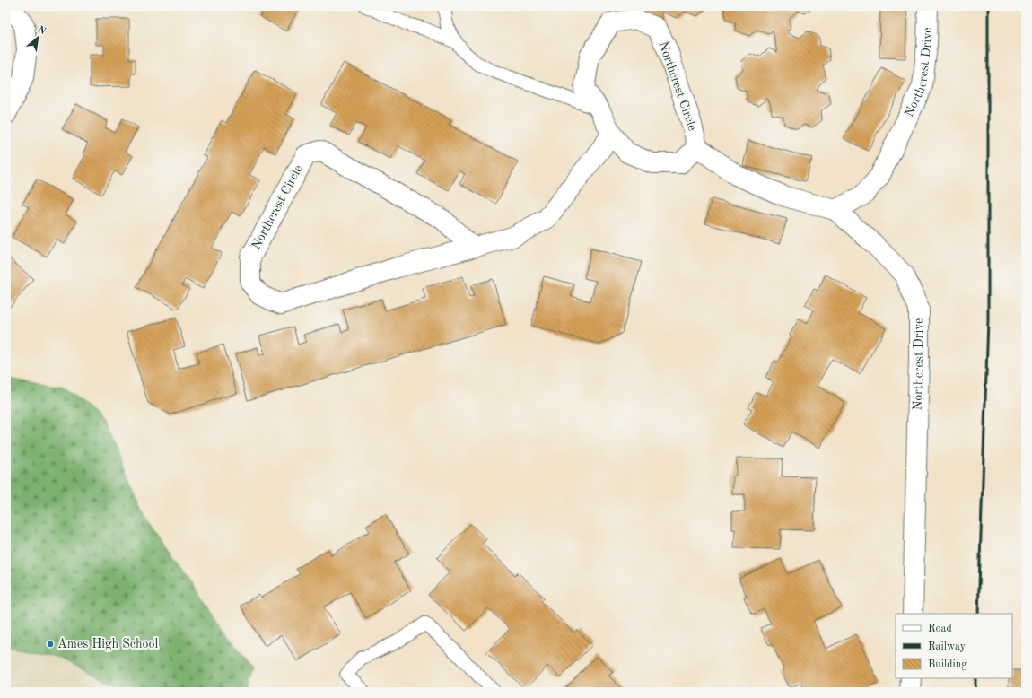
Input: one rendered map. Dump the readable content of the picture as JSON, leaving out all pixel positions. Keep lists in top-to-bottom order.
{
  "streets": {
    "street": ["Northcrest Drive", "Northcrest Circle"]
  },
  "crossings": [
    ["Northcrest Drive", "Northcrest Circle"]
  ],
  "places": ["Ames High School"],
  "legend": ["Road", "Railway", "Building"],
  "north": "top right"
}
